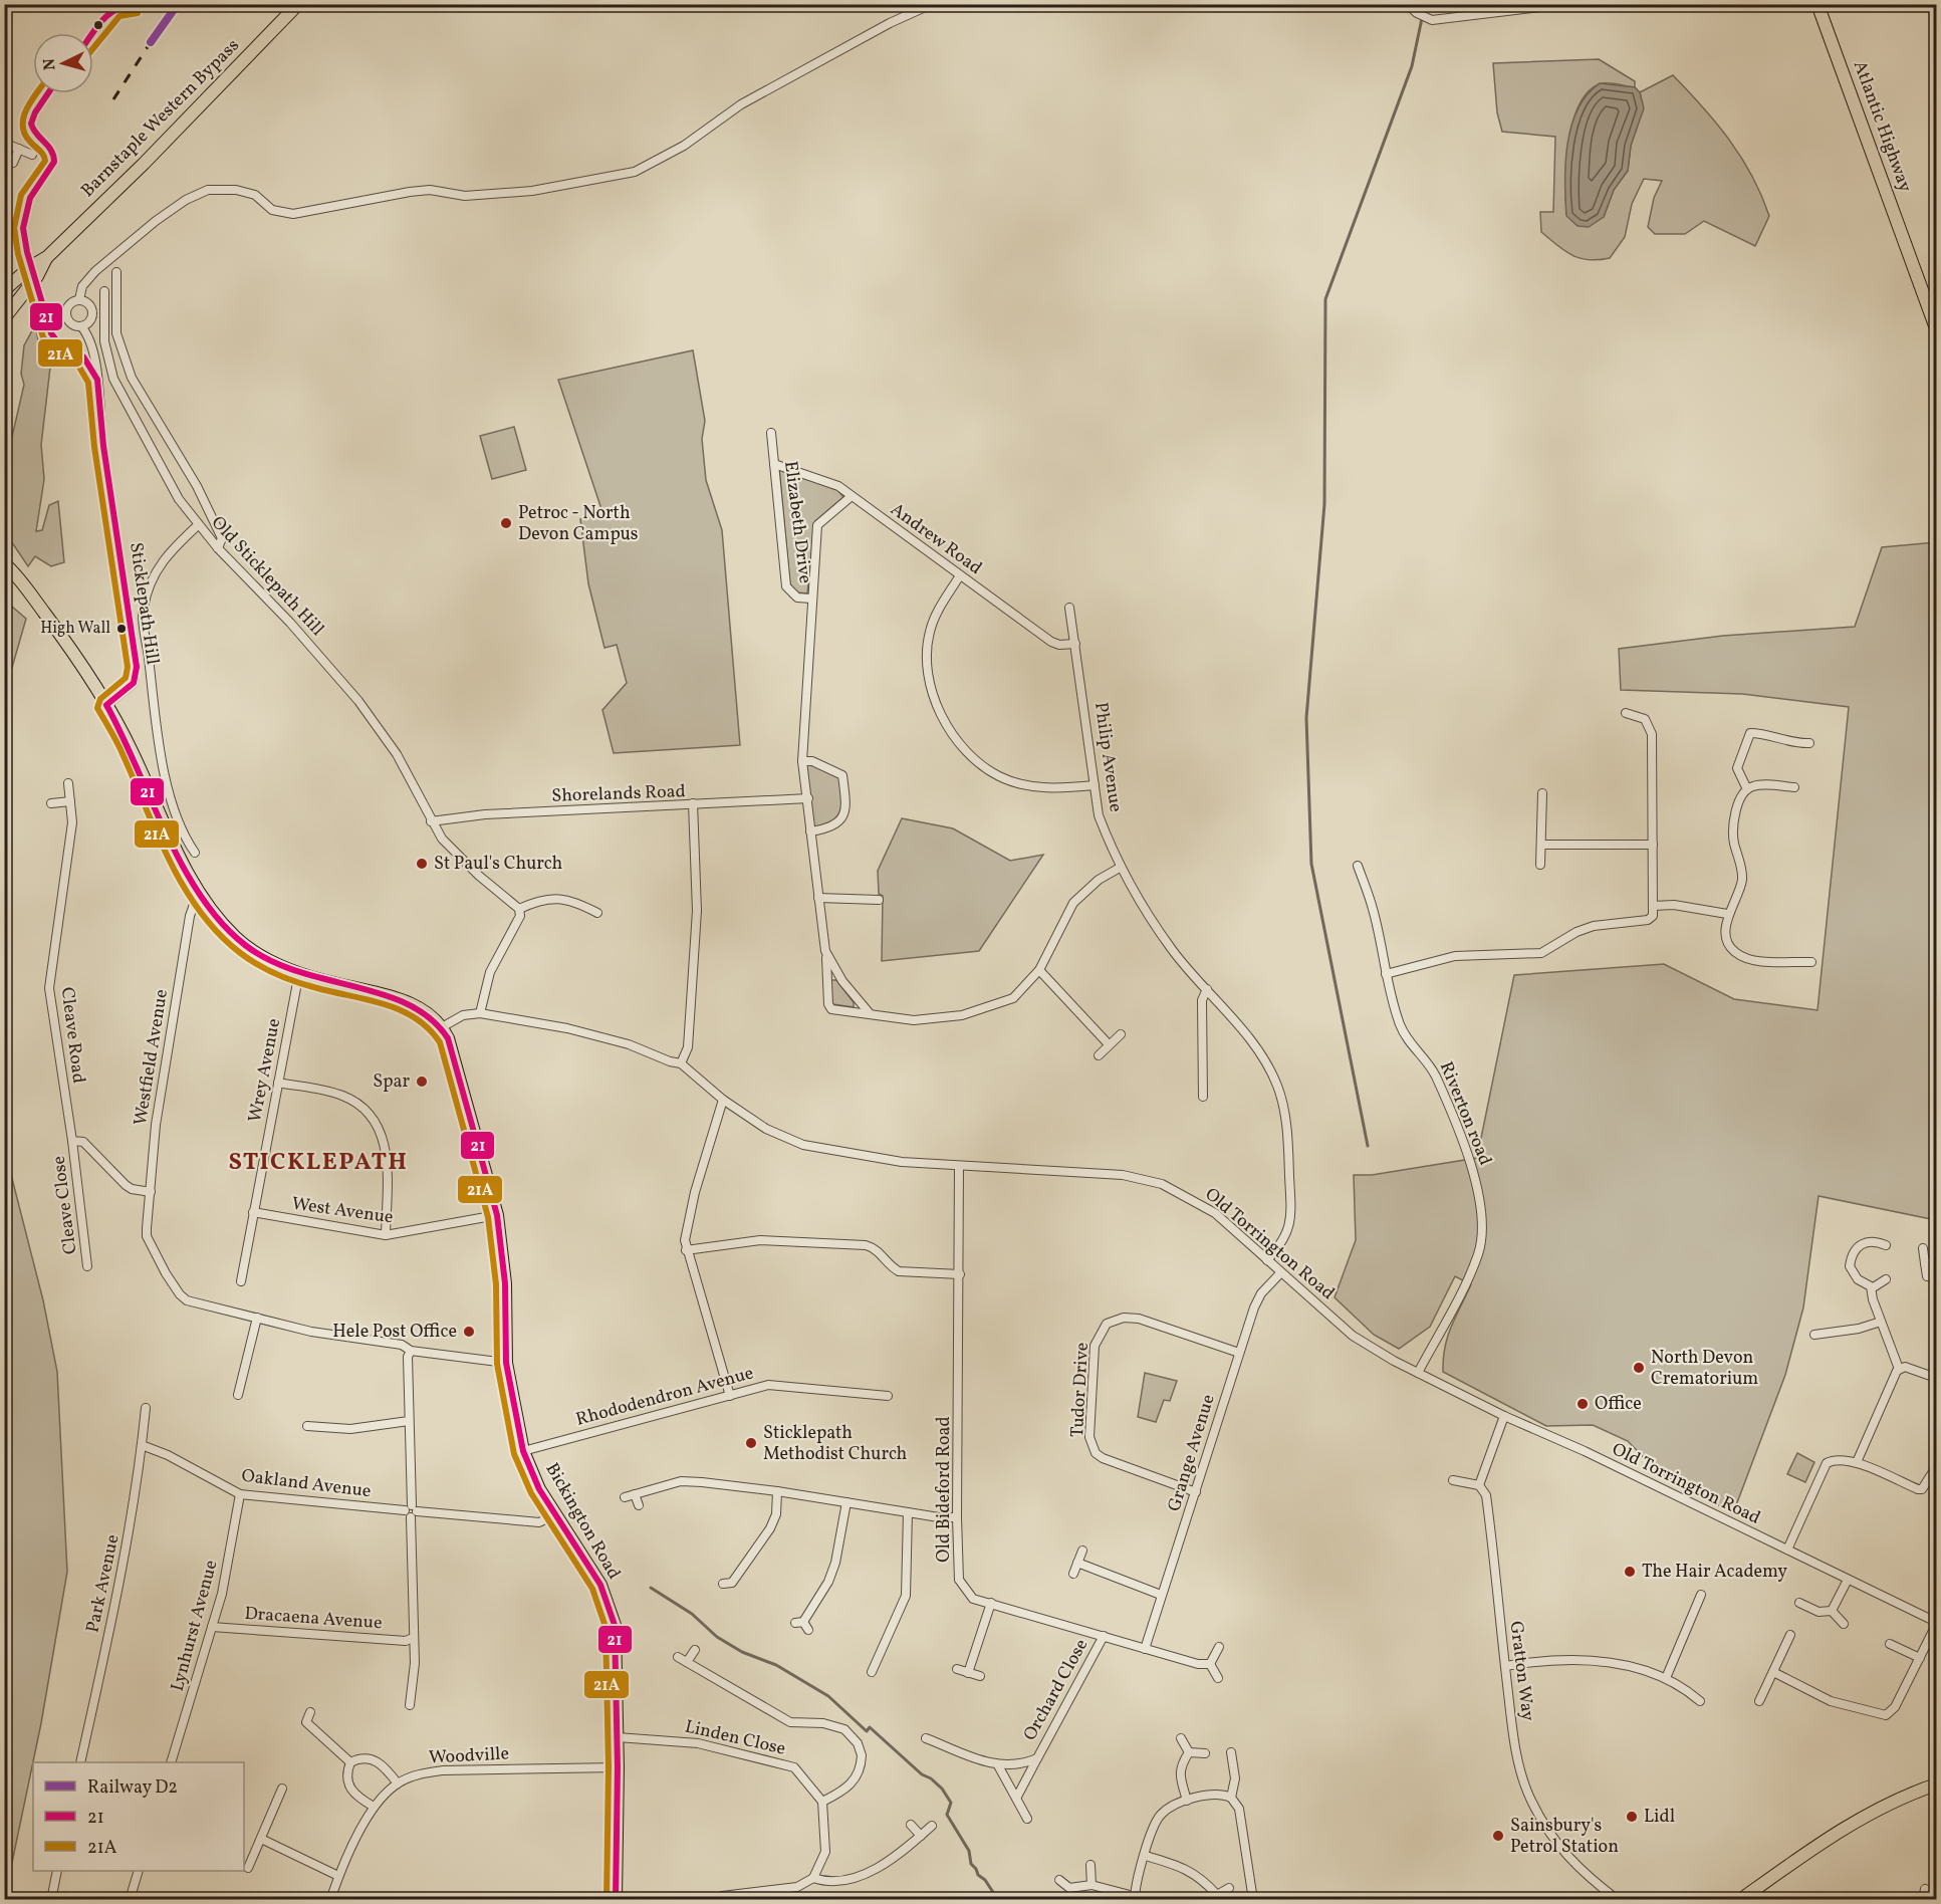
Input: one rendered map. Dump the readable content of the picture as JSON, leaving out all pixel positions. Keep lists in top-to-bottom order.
{
  "streets": {
    "main road": ["Barnstaple Western Bypass", "Atlantic Highway", "Bickington Road"],
    "street": [
      "Elizabeth Drive",
      "Andrew Road",
      "Old Sticklepath Hill",
      "Sticklepath Hill",
      "Philip Avenue",
      "Shorelands Road",
      "Cleave Road",
      "Westfield Avenue",
      "Wrey Avenue",
      "Riverton road",
      "Cleave Close",
      "West Avenue",
      "Old Torrington Road",
      "Tudor Drive",
      "Rhododendron Avenue",
      "Grange Avenue",
      "Oakland Avenue",
      "Old Bideford Road",
      "Park Avenue",
      "Dracaena Avenue",
      "Lynhurst Avenue",
      "Gratton Way",
      "Orchard Close",
      "Linden Close",
      "Woodville"
    ]
  },
  "crossings": [
    ["Elizabeth Drive", "Andrew Road"],
    ["Elizabeth Drive", "Philip Avenue"],
    ["Andrew Road", "Philip Avenue"],
    ["Old Sticklepath Hill", "Shorelands Road"],
    ["Philip Avenue", "Old Torrington Road"],
    ["Shorelands Road", "Old Torrington Road"],
    ["Cleave Road", "Cleave Close"],
    ["Wrey Avenue", "West Avenue"],
    ["Riverton road", "Old Torrington Road"],
    ["West Avenue", "Bickington Road"],
    ["Old Torrington Road", "Grange Avenue"],
    ["Old Torrington Road", "Old Bideford Road"],
    ["Old Torrington Road", "Bickington Road"],
    ["Tudor Drive", "Grange Avenue"],
    ["Rhododendron Avenue", "Bickington Road"],
    ["Grange Avenue", "Old Bideford Road"],
    ["Oakland Avenue", "Bickington Road"],
    ["Oakland Avenue", "Park Avenue"],
    ["Oakland Avenue", "Lynhurst Avenue"],
    ["Old Bideford Road", "Orchard Close"],
    ["Bickington Road", "Linden Close"],
    ["Bickington Road", "Woodville"],
    ["Dracaena Avenue", "Lynhurst Avenue"]
  ],
  "districts": ["STICKLEPATH"],
  "places": [
    "Petroc - North Devon Campus",
    "High Wall",
    "St Paul's Church",
    "Spar",
    "Hele Post Office",
    "North Devon Crematorium",
    "Office",
    "Sticklepath Methodist Church",
    "The Hair Academy",
    "Lidl",
    "Sainsbury's Petrol Station"
  ],
  "lines": ["rail line D2", "transit line 21", "transit line 21A"],
  "legend": ["Railway D2", "21", "21A"],
  "north": "left"
}
